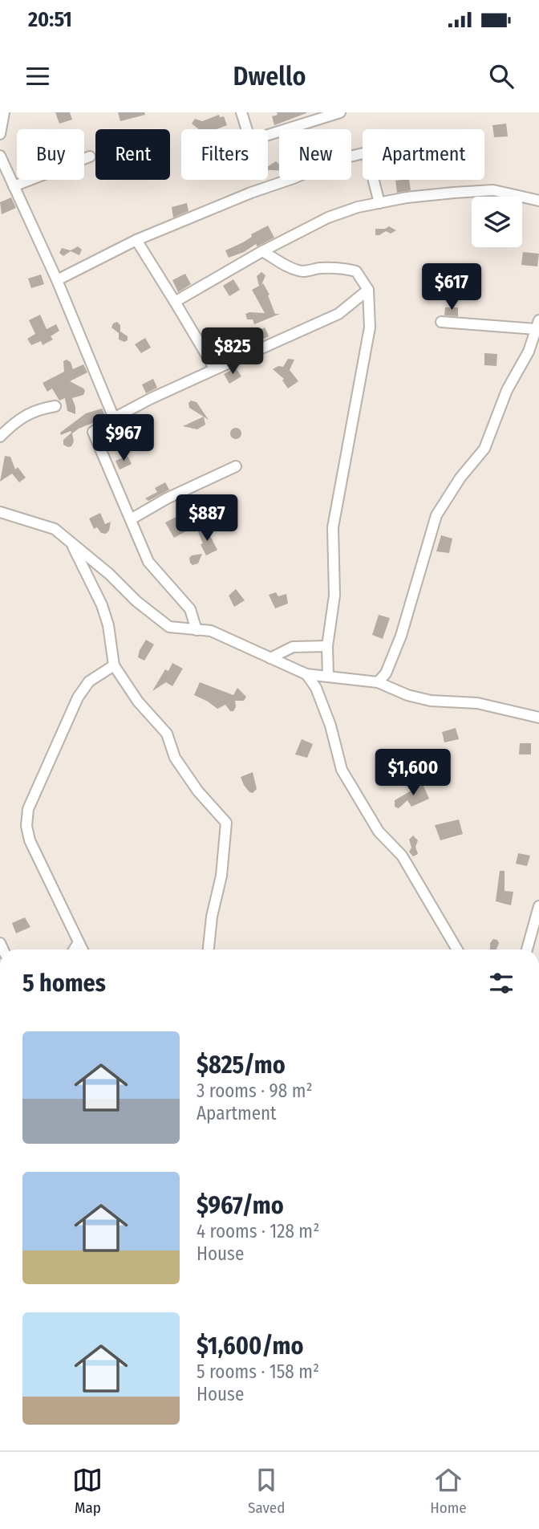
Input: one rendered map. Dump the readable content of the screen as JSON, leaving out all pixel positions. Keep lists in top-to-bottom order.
{
  "page": {
    "status": "20:51",
    "header": "Dwello",
    "chip": [
      "Buy",
      "Rent",
      "Filters",
      "New",
      "Apartment"
    ],
    "price": [
      "$617",
      "$825",
      "$967",
      "$887",
      "$1,600"
    ],
    "heading": "5 homes",
    "list": [
      {
        "name": "$825/mo",
        "note": "3 rooms · 98 m² · Apartment"
      },
      {
        "name": "$967/mo",
        "note": "4 rooms · 128 m² · House"
      },
      {
        "name": "$1,600/mo",
        "note": "5 rooms · 158 m² · House"
      }
    ],
    "tabs": ["Map", "Saved", "Home"]
  }
}
